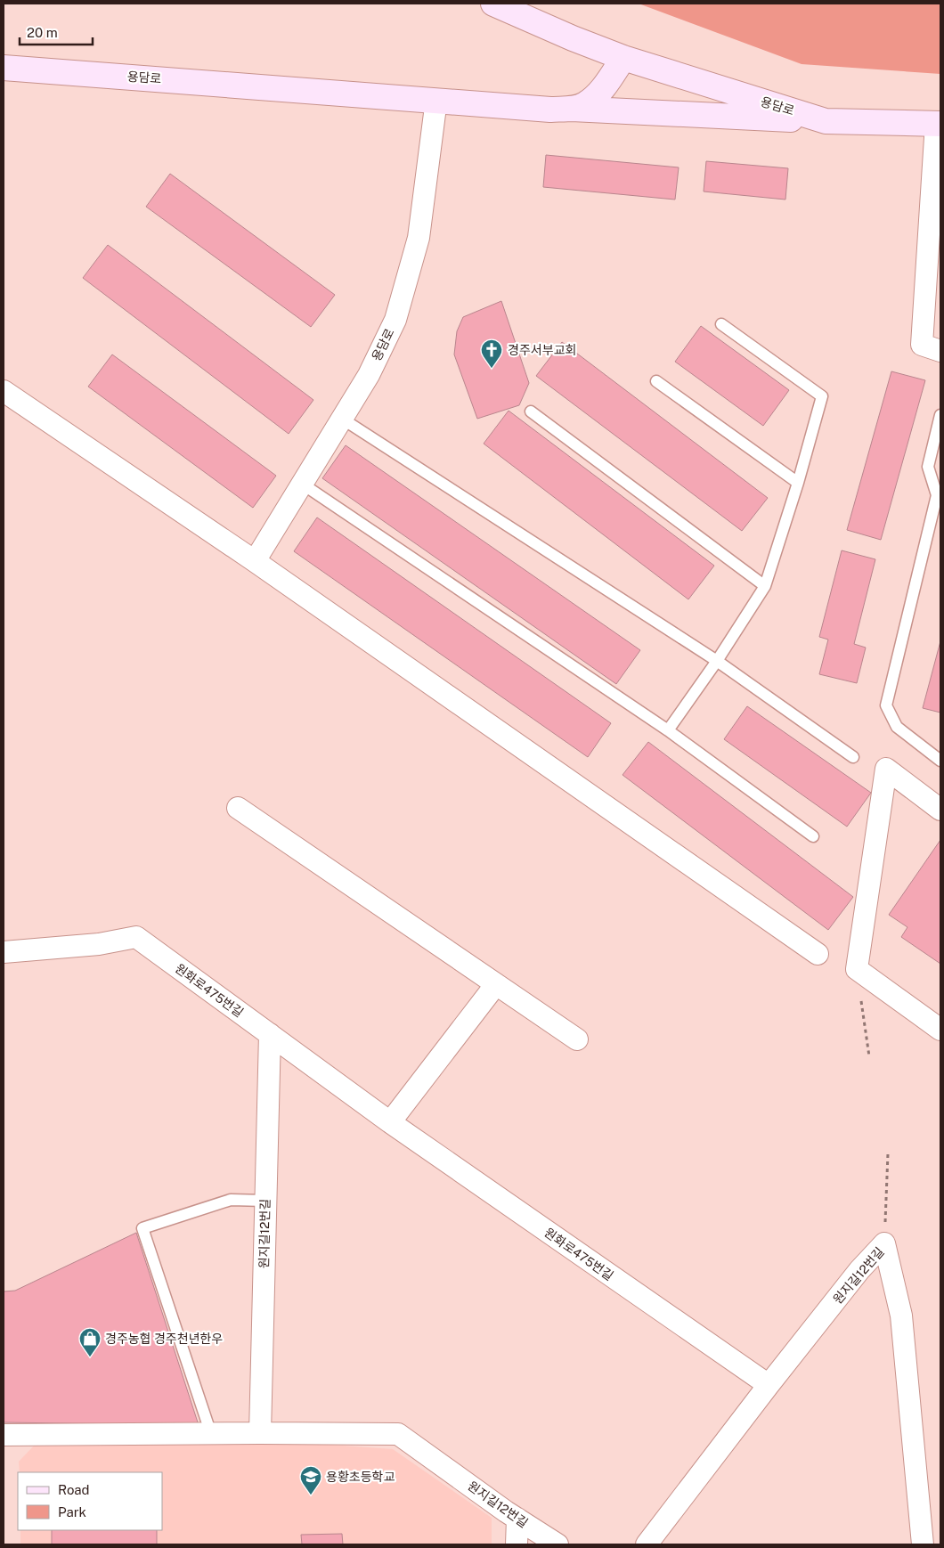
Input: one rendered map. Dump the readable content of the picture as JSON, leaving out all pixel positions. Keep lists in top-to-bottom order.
{
  "streets": {
    "main road": ["용담로"],
    "street": ["원화로475번길", "원지길12번길"]
  },
  "crossings": [
    ["원화로475번길", "원지길12번길"]
  ],
  "places": {
    "church": ["경주서부교회"],
    "shop": ["경주농협 경주천년한우"],
    "school or university": ["용황초등학교"]
  },
  "legend": ["Road", "Park"],
  "scale_bar": "20 m"
}
